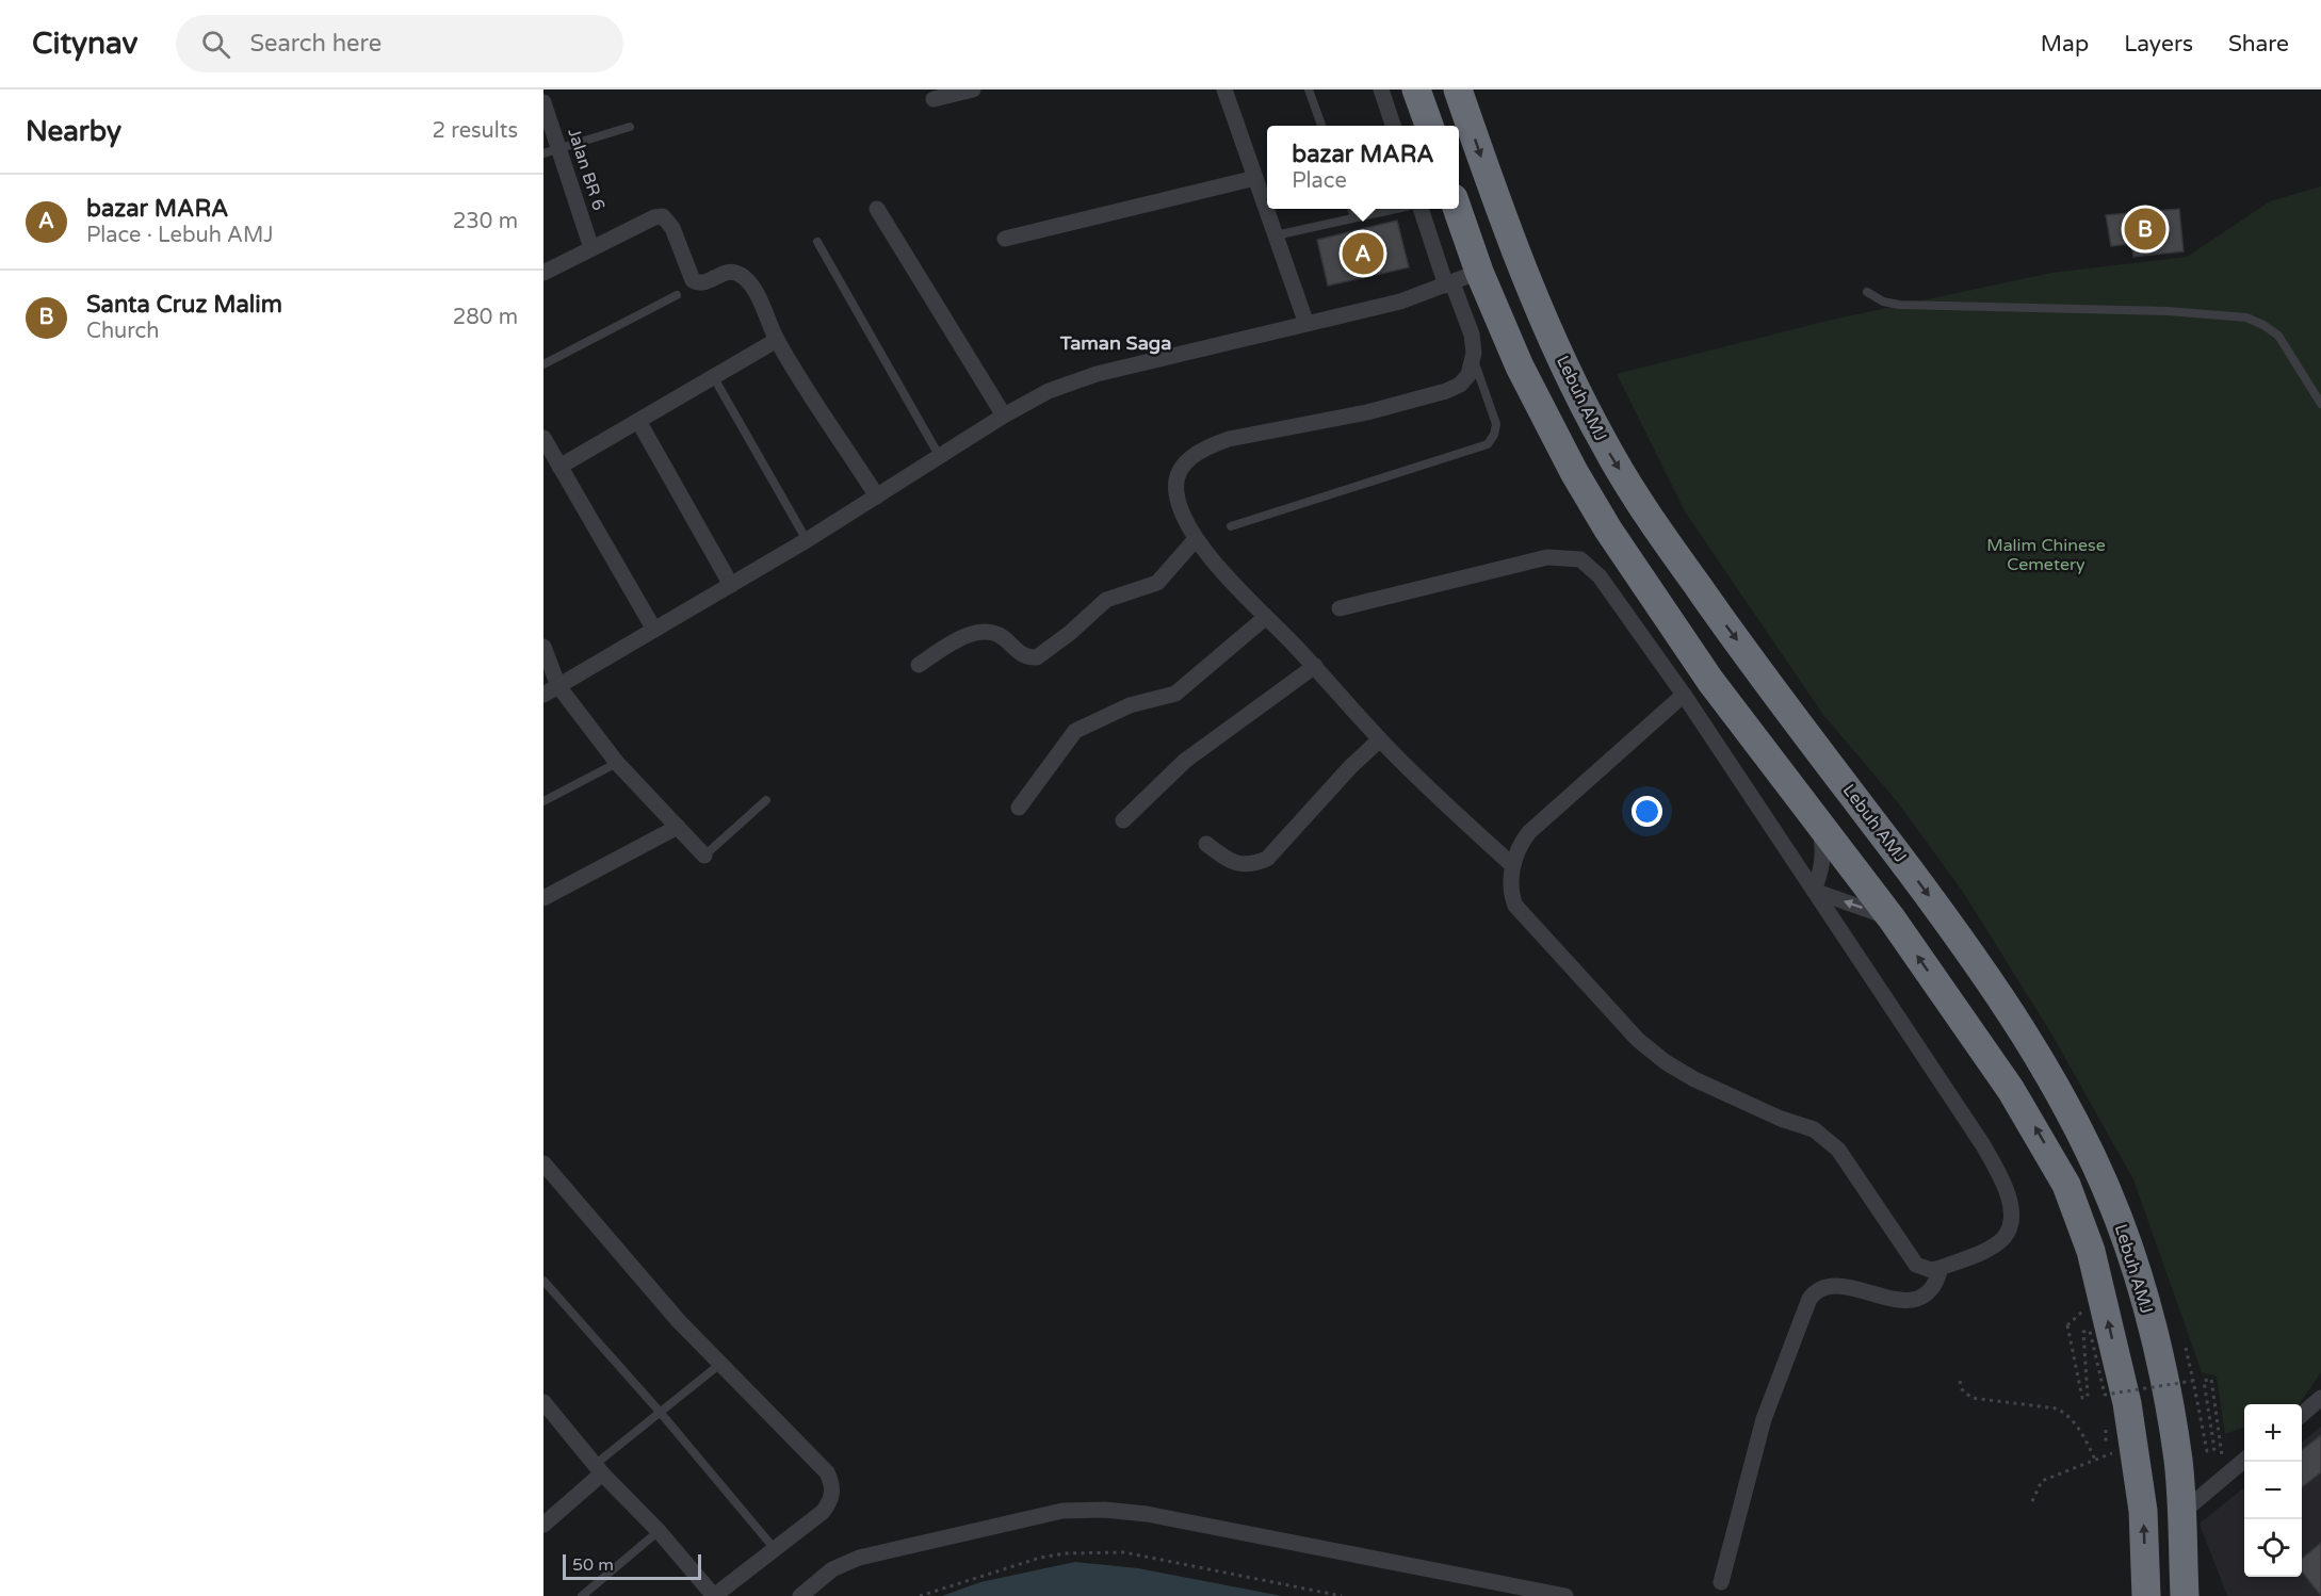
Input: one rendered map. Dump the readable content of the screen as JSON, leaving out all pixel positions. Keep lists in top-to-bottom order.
{
  "streets": {
    "highway": ["Lebuh AMJ"],
    "street": ["Jalan BR 6"]
  },
  "districts": ["Taman Saga"],
  "parks": ["Malim Chinese Cemetery"],
  "scale_bar": "50 m",
  "page": {
    "header": "Citynav",
    "search": "Search here",
    "nav": ["Map", "Layers", "Share"],
    "heading": ["Nearby", "2 results"],
    "popup": ["bazar MARA", "Place"],
    "list": [
      {
        "mark": "A",
        "name": "bazar MARA",
        "note": "Place · Lebuh AMJ",
        "value": "230 m"
      },
      {
        "mark": "B",
        "name": "Santa Cruz Malim",
        "note": "Church",
        "value": "280 m"
      }
    ],
    "pins": ["B", "A"],
    "map_buttons": ["+", "−"],
    "scale": "50 m"
  }
}
